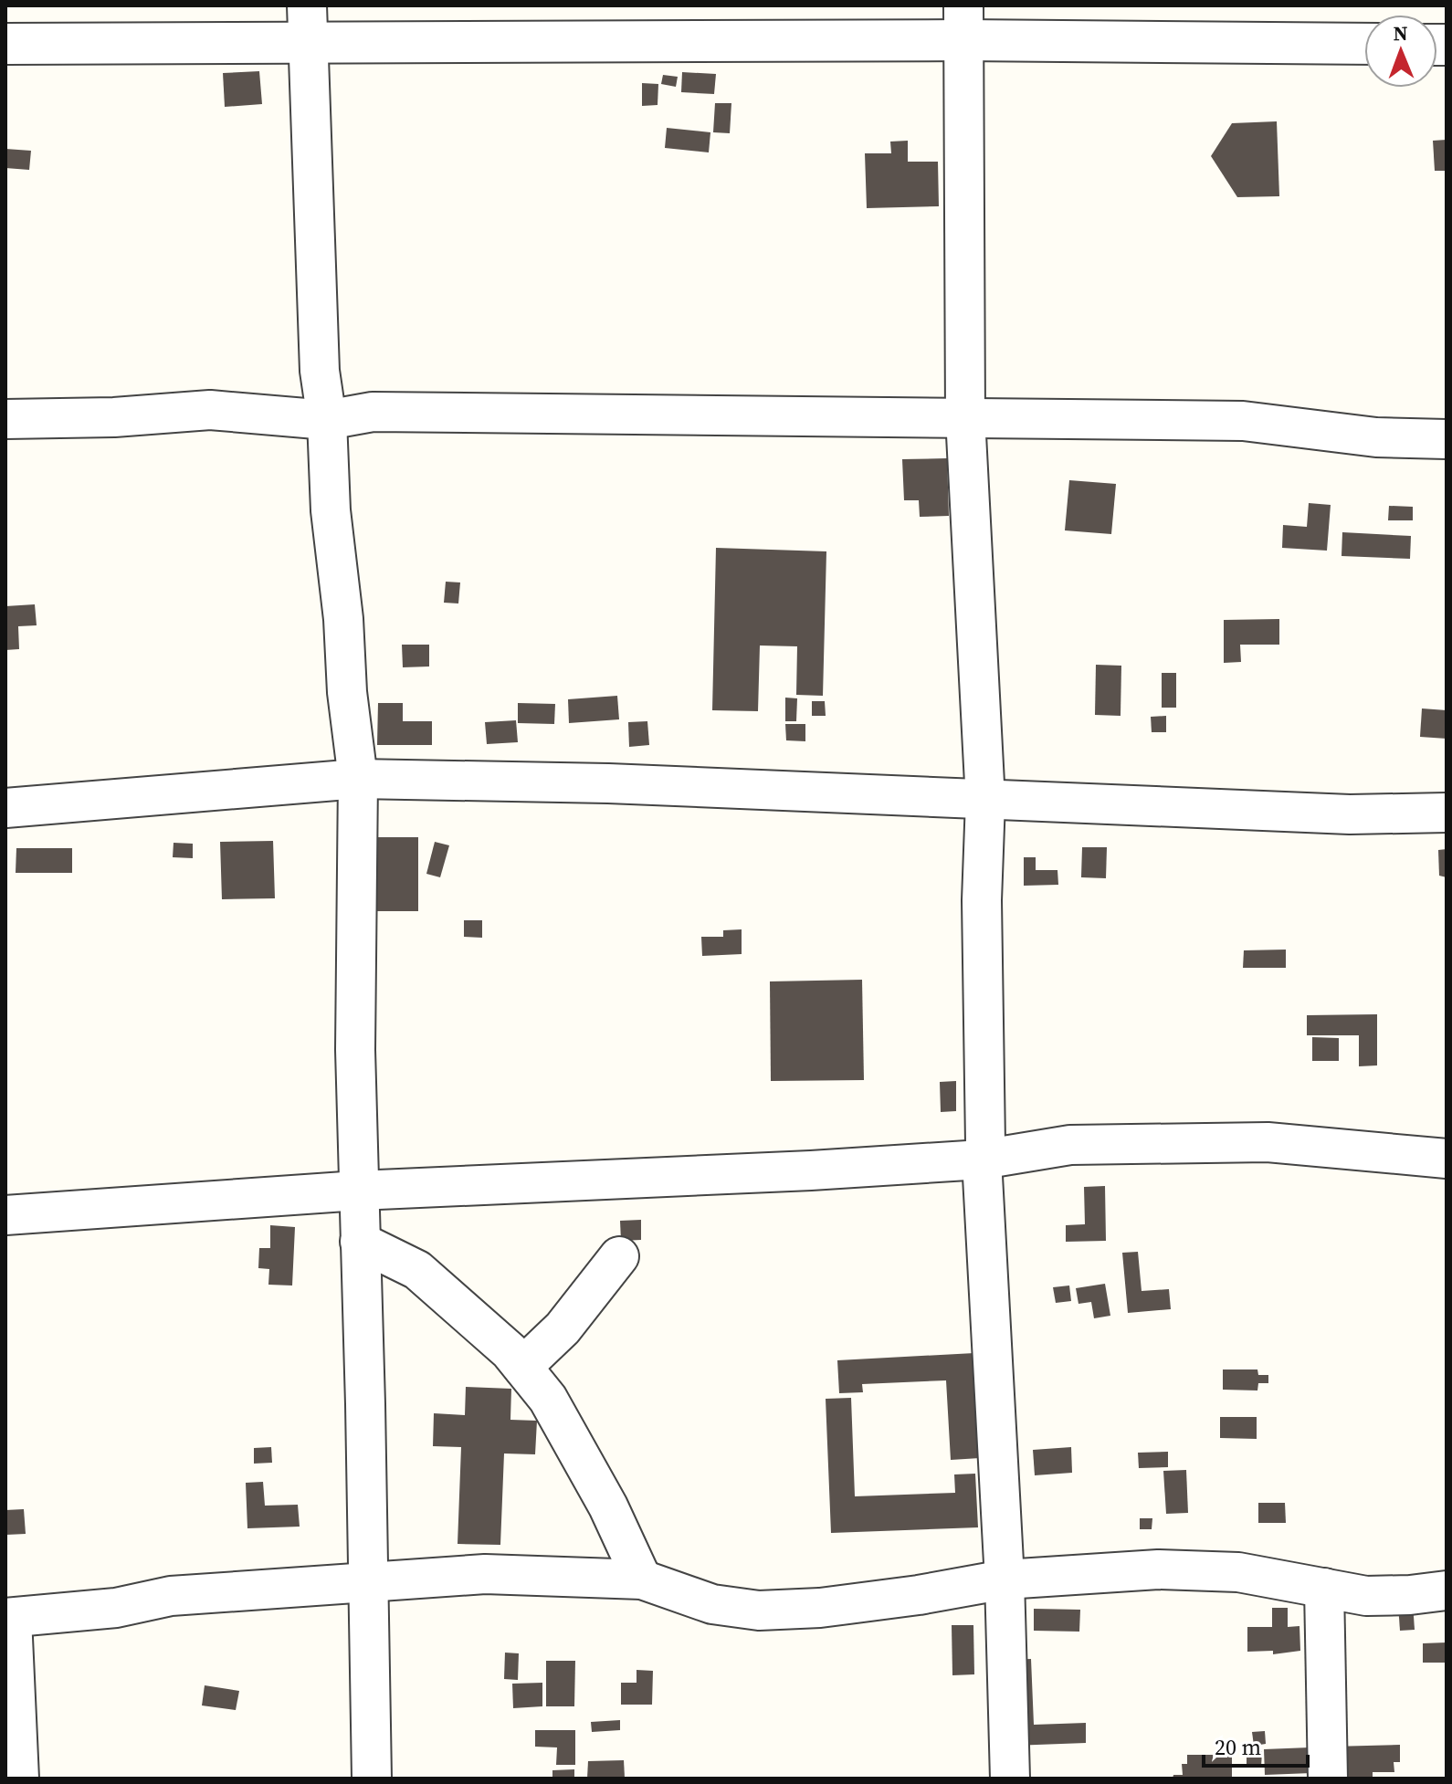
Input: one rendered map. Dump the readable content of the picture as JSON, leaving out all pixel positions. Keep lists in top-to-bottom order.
{
  "scale_bar": "20 m",
  "north": "top"
}
